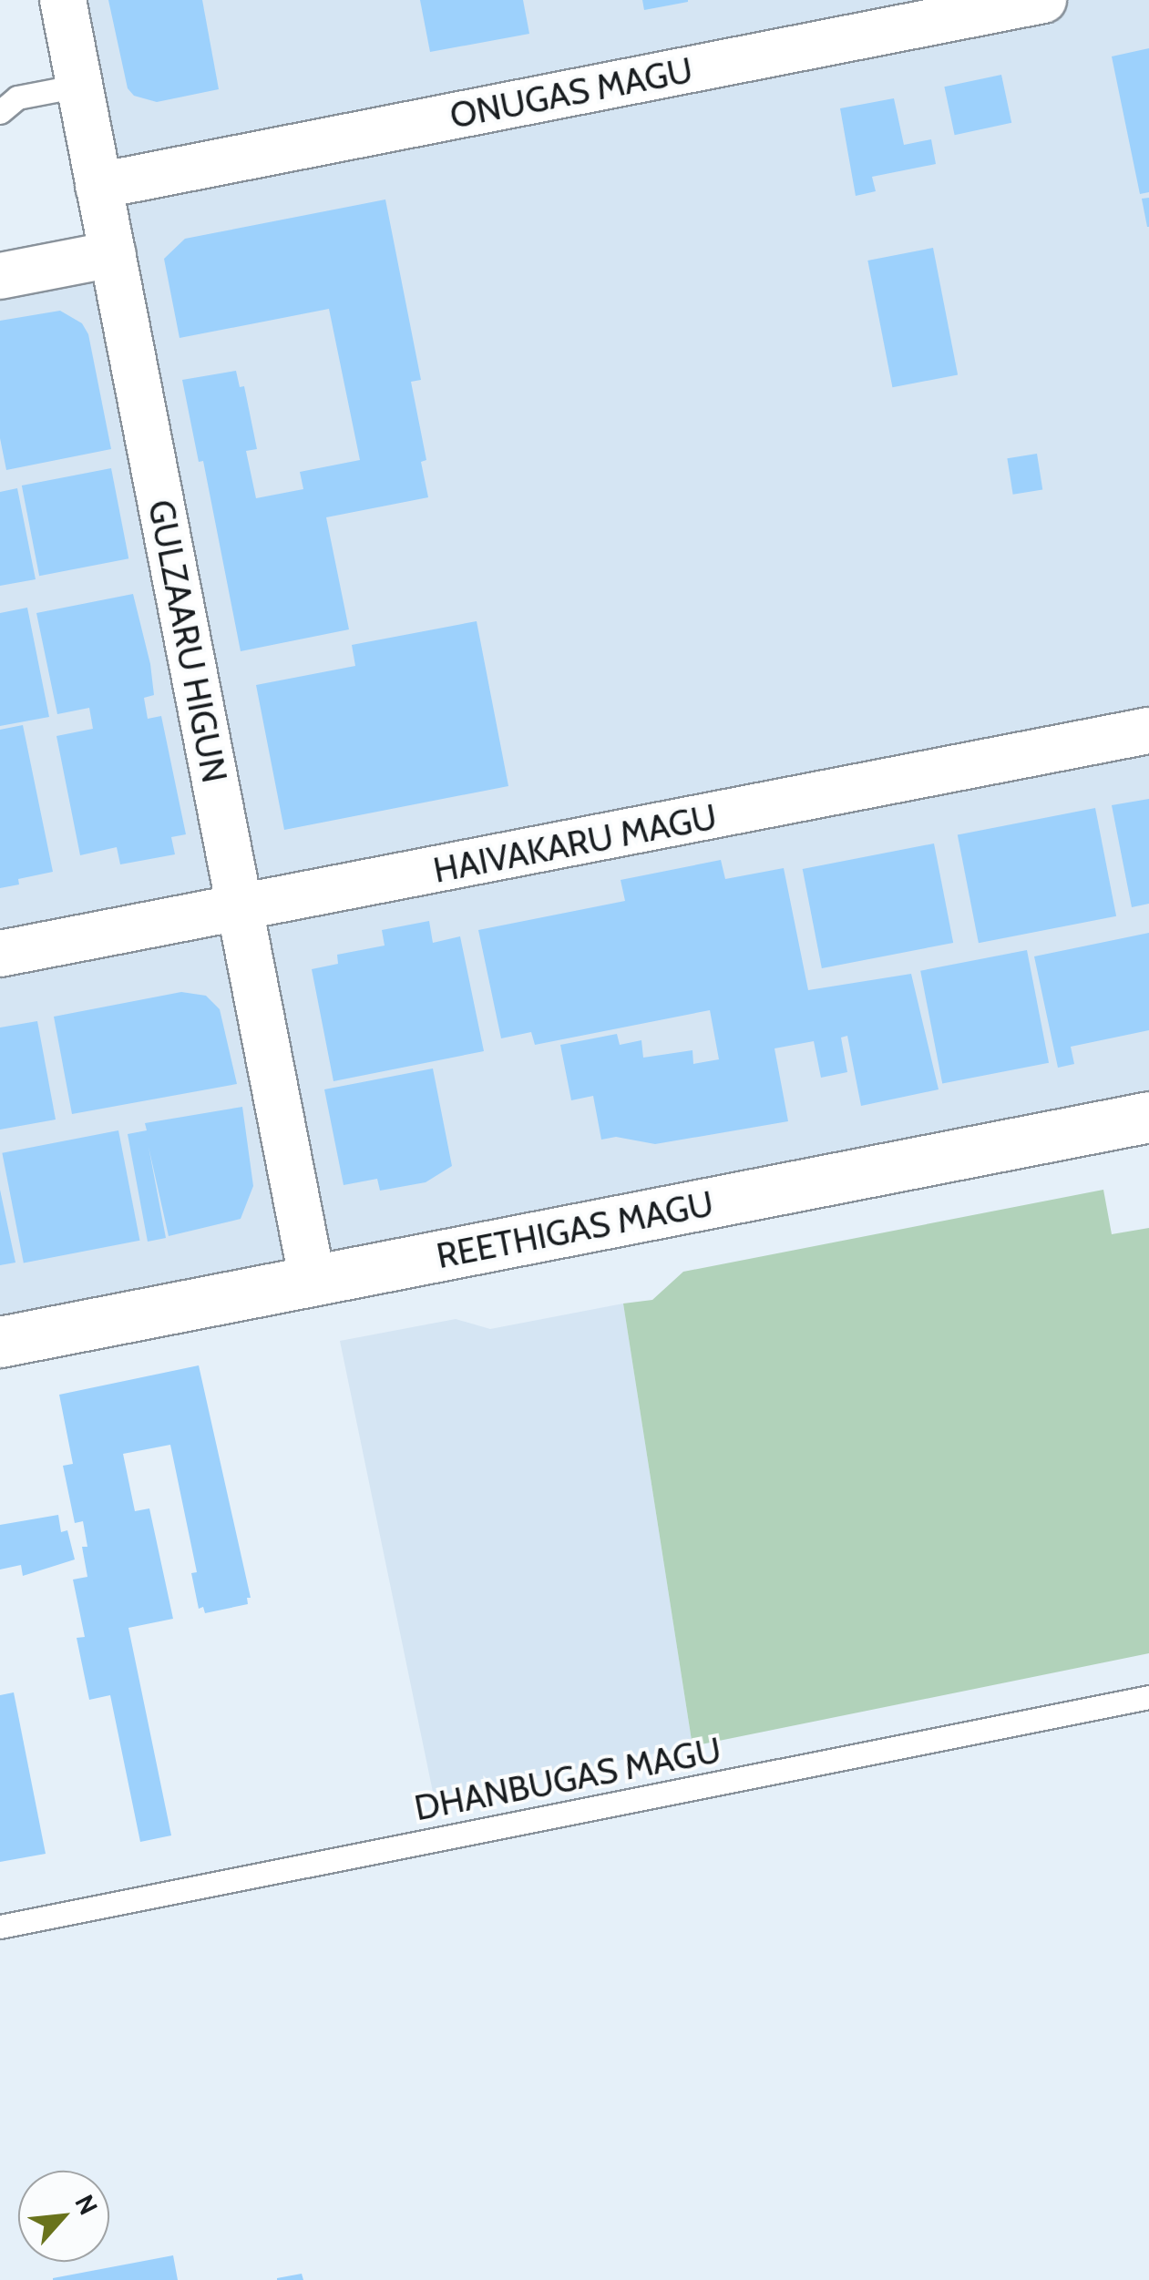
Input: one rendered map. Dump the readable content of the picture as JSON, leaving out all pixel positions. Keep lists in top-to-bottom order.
{
  "streets": {
    "street": [
      "ONUGAS MAGU",
      "GULZAARU HIGUN",
      "HAIVAKARU MAGU",
      "REETHIGAS MAGU"
    ],
    "lane": ["DHANBUGAS MAGU"]
  },
  "crossings": [
    ["ONUGAS MAGU", "GULZAARU HIGUN"],
    ["GULZAARU HIGUN", "HAIVAKARU MAGU"],
    ["GULZAARU HIGUN", "REETHIGAS MAGU"]
  ],
  "north": "top right"
}
